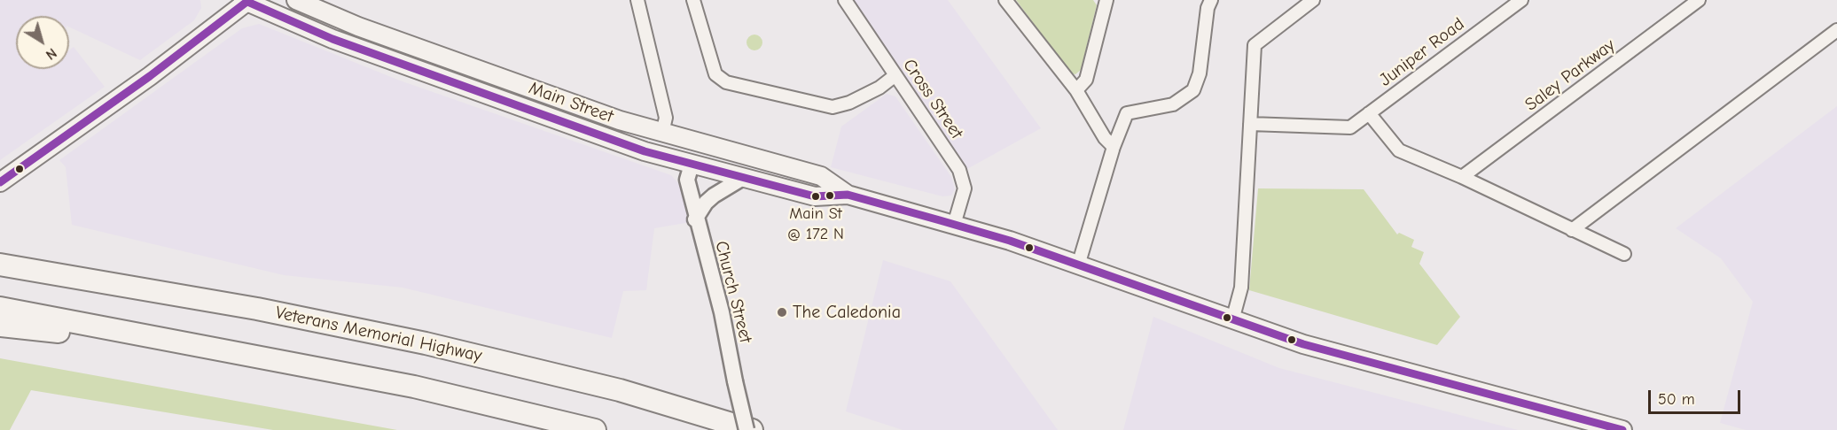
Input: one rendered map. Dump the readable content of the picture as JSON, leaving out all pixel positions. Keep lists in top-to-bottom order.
{
  "streets": {
    "highway": ["Veterans Memorial Highway"],
    "main road": ["Main Street"],
    "street": [
      "Juniper Road",
      "Saley Parkway",
      "Cross Street",
      "Church Street"
    ]
  },
  "crossings": [
    ["Cross Street", "Main Street"],
    ["Main Street", "Church Street"]
  ],
  "places": ["Main St @ 172 N", "The Caledonia"],
  "scale_bar": "50 m",
  "north": "bottom right"
}
